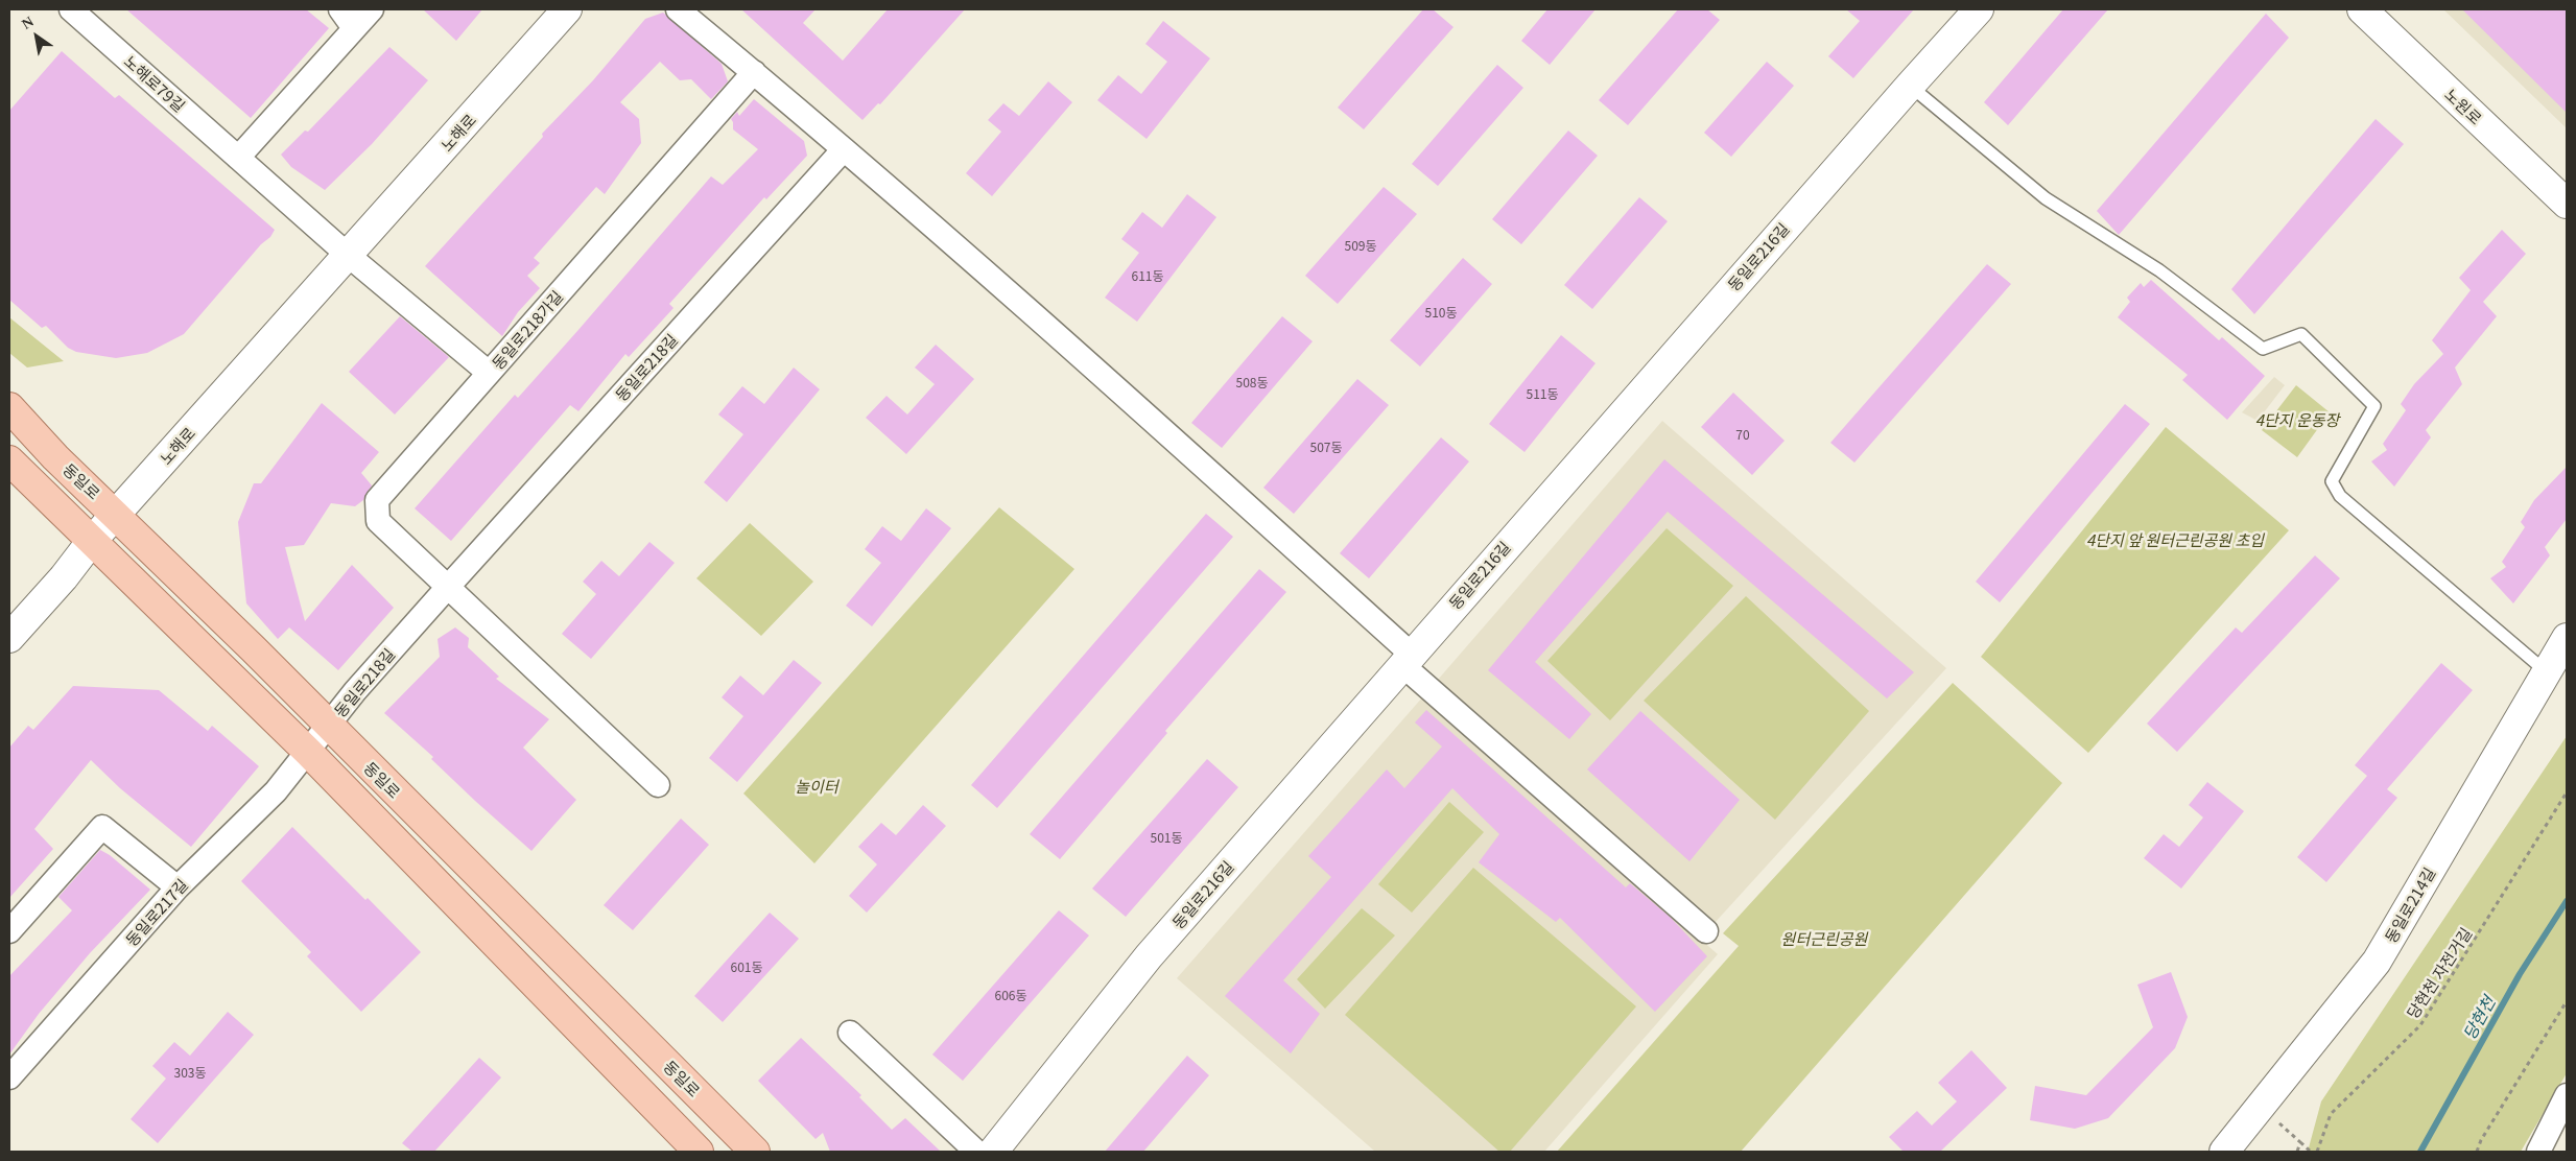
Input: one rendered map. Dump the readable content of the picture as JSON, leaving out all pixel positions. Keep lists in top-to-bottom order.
{
  "streets": {
    "main road": [
      "노원로",
      "노해로",
      "동일로216길",
      "동일로",
      "동일로214길"
    ],
    "street": [
      "노해로79길",
      "동일로218가길",
      "동일로218길",
      "동일로217길"
    ],
    "path": ["당현천 자전거길"]
  },
  "crossings": [
    ["노해로79길", "노해로"],
    ["노해로", "동일로"],
    ["동일로218가길", "동일로218길"],
    ["동일로218길", "동일로"],
    ["동일로218길", "동일로217길"]
  ],
  "water": ["당현천"],
  "parks": [
    "4단지 운동장",
    "4단지 앞 원터근린공원 초입",
    "놀이터",
    "원터근린공원"
  ],
  "house_numbers": [
    "509동",
    "611동",
    "510동",
    "508동",
    "511동",
    "70",
    "507동",
    "501동",
    "601동",
    "606동",
    "303동"
  ],
  "north": "top left"
}
